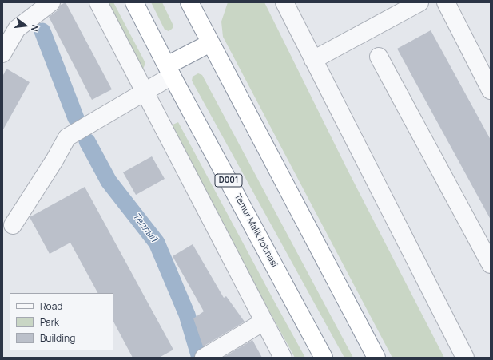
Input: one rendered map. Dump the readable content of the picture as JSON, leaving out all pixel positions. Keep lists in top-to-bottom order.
{
  "streets": {
    "highway": ["D001", "Temur Malik ko'chasi"]
  },
  "water": ["Теплый"],
  "legend": ["Road", "Park", "Building"],
  "north": "right"
}
